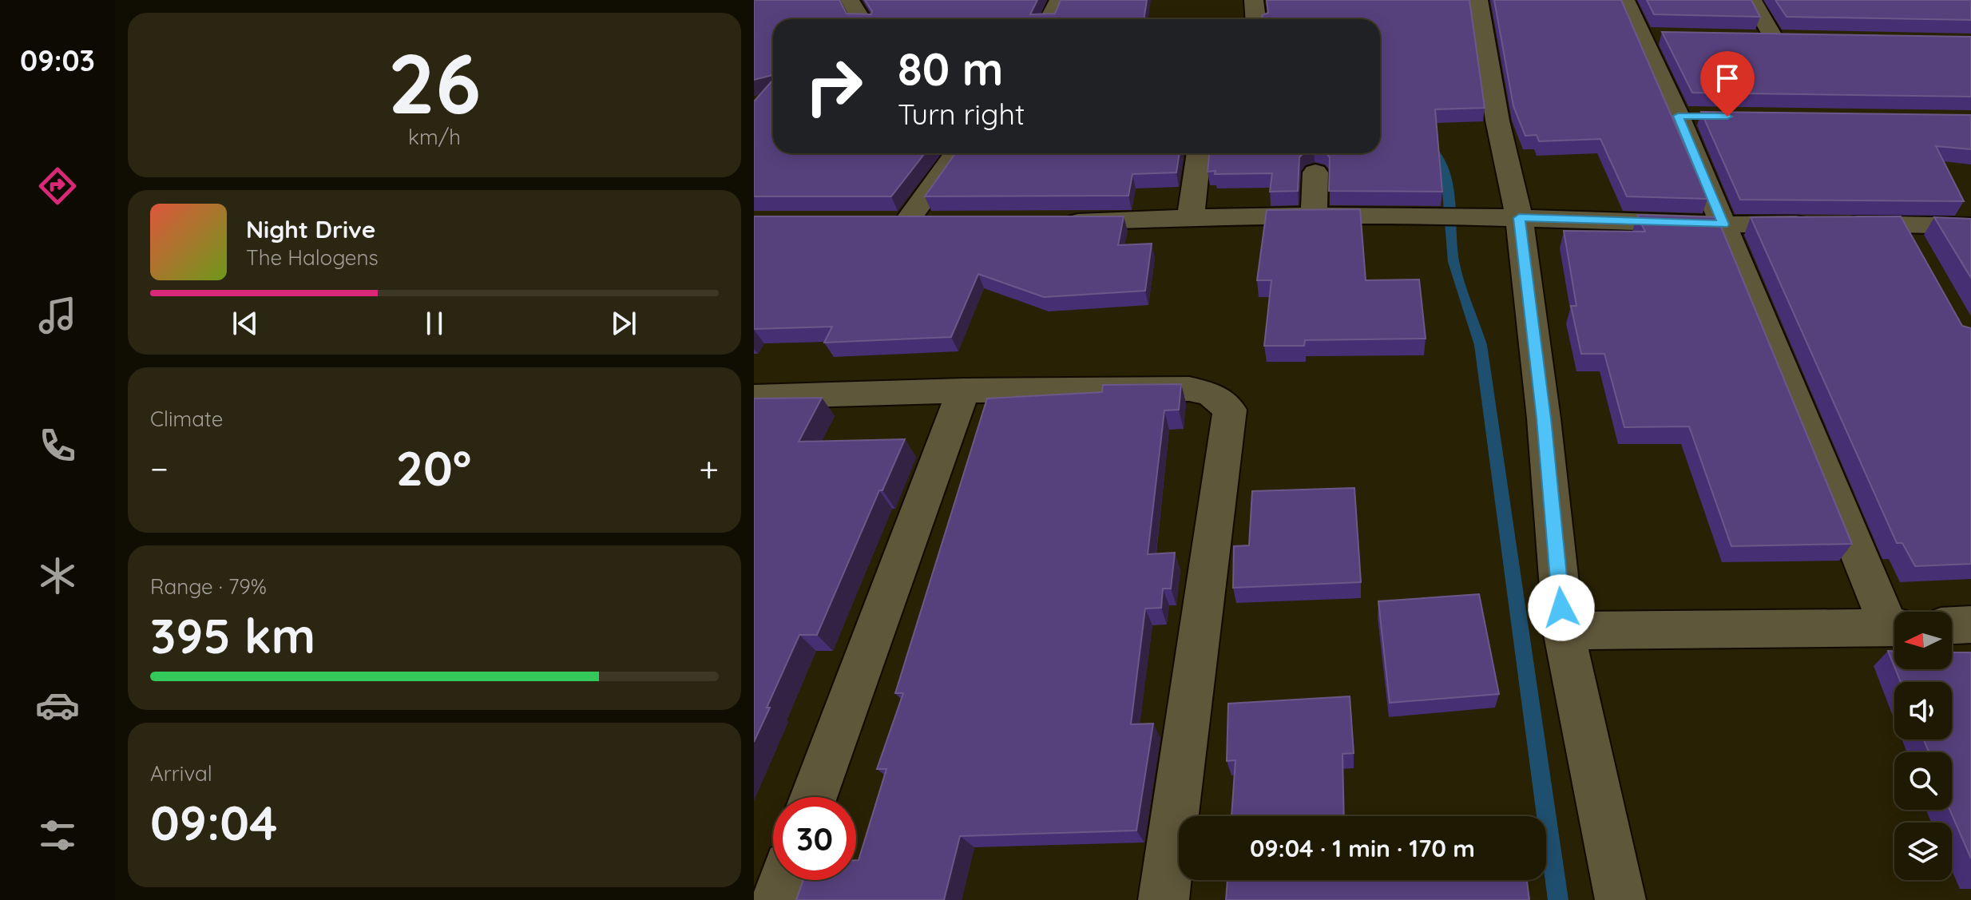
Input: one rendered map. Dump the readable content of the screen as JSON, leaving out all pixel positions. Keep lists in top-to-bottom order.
{
  "north": "left",
  "page": {
    "tabs": "09:03",
    "tile": [
      ["26", "km/h"],
      "Climate",
      ["Range · 79%", "395 km"],
      ["Arrival", "09:04"]
    ],
    "turn": ["80 m", "Turn right"],
    "song": ["Night Drive", "The Halogens"],
    "heat": ["−", "20°", "+"],
    "limit": "30",
    "trip": "09:04 · 1 min · 170 m"
  }
}
